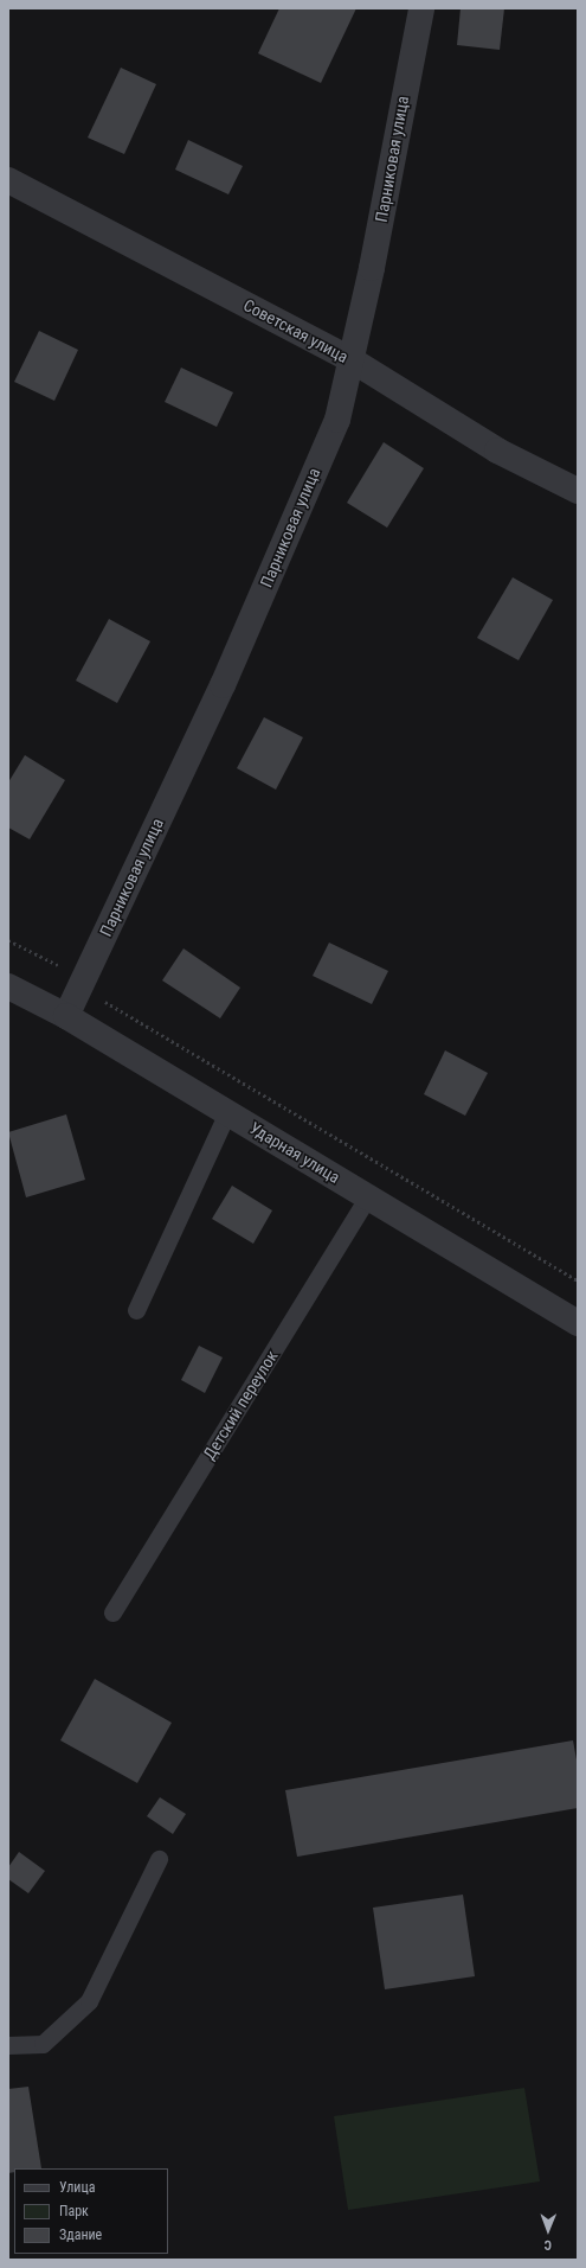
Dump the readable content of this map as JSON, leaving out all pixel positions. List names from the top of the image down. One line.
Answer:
{"streets":{"street":["Парниковая улица","Советская улица","Ударная улица"],"lane":["Детский переулок"]},"crossings":[["Парниковая улица","Советская улица"],["Парниковая улица","Ударная улица"],["Ударная улица","Детский переулок"]],"legend":["Улица","Парк","Здание"],"north":"bottom"}
